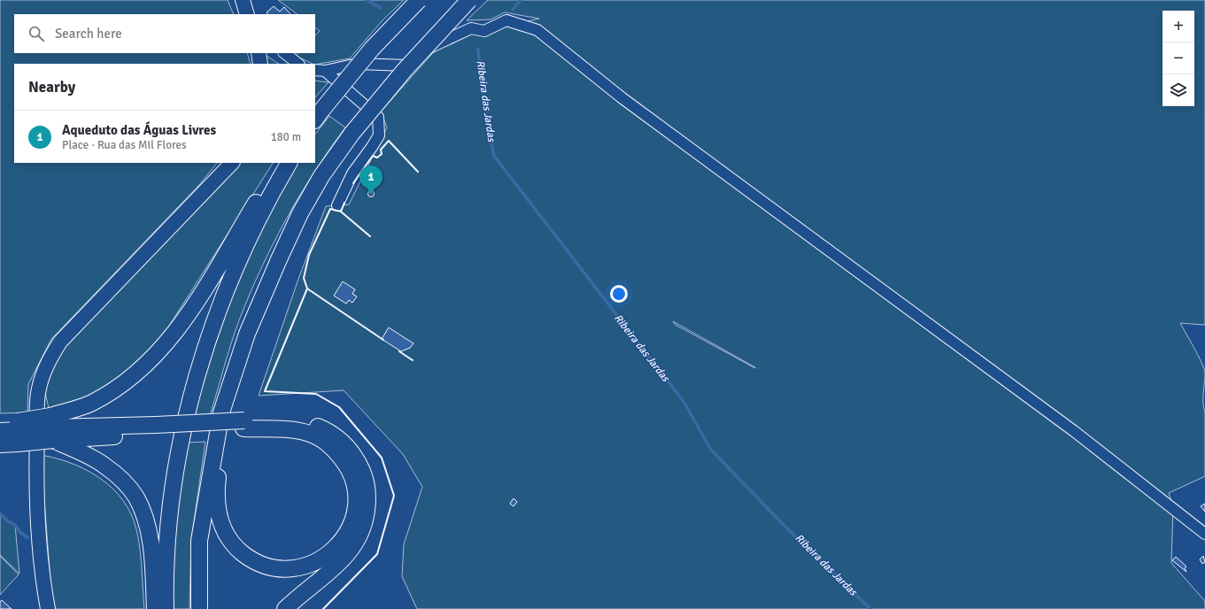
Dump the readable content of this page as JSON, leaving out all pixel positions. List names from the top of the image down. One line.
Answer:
{"water":["Ribeira das Jardas"],"page":{"map_buttons":["+","−"],"search":"Search here","heading":"Nearby","list":[{"mark":"1","name":"Aqueduto das Águas Livres","note":"Place · Rua das Mil Flores","value":"180 m"}],"pins":"1"}}
